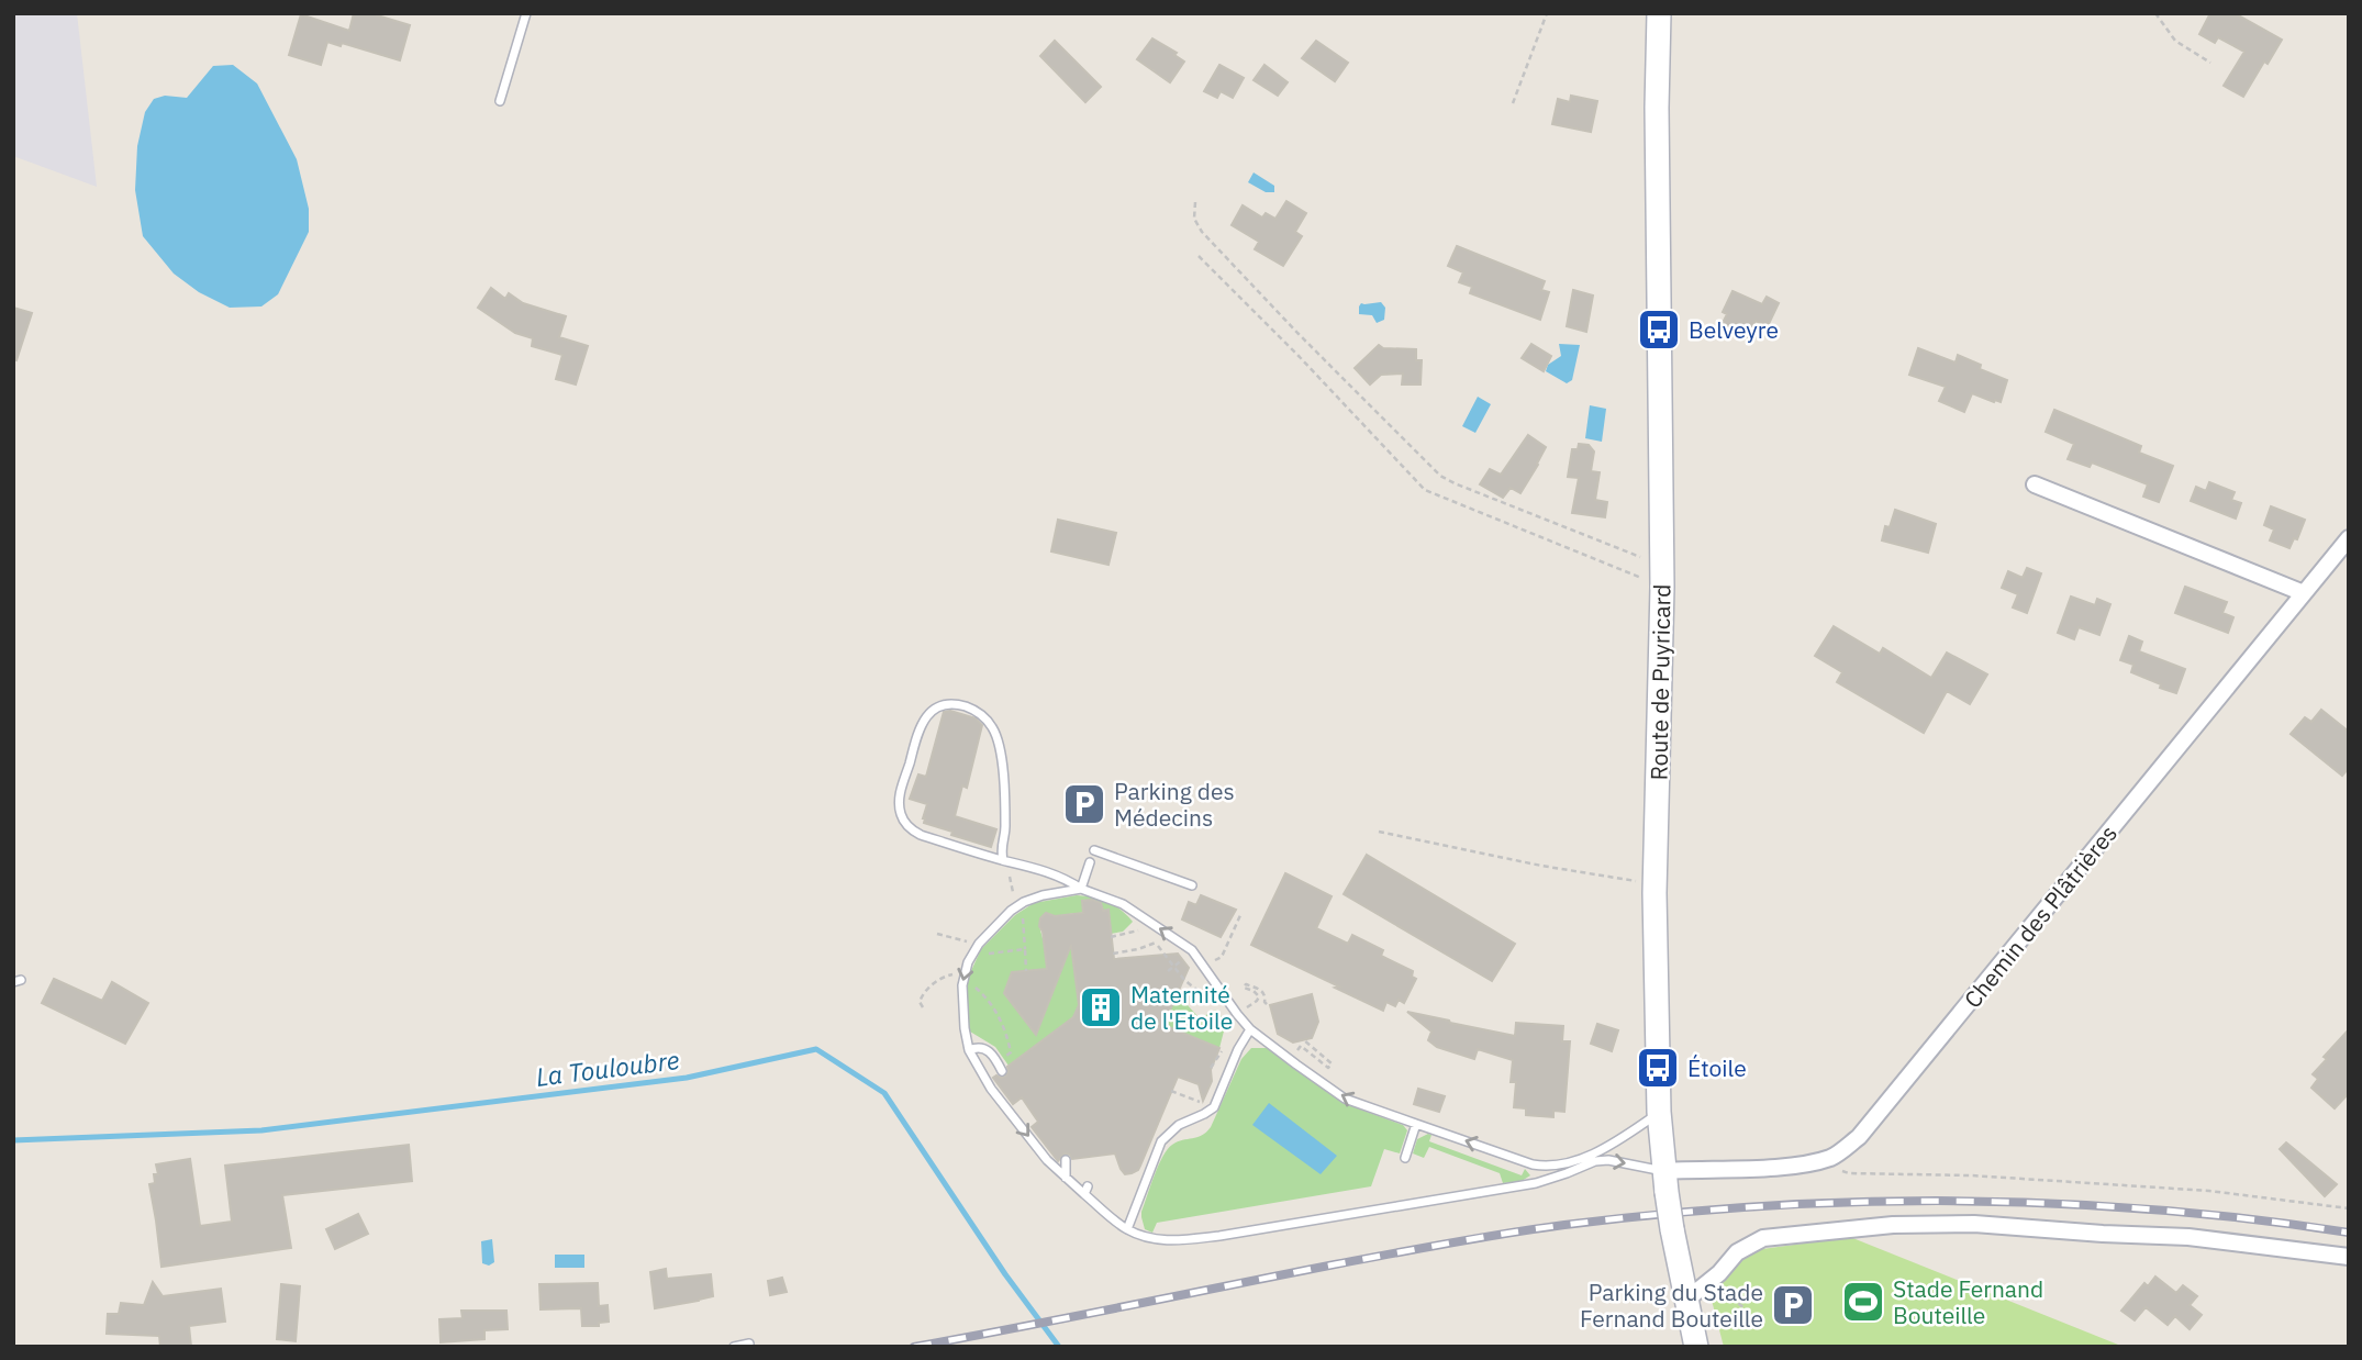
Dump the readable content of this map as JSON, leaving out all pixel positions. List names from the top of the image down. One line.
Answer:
{"streets":{"main road":["Route de Puyricard"],"street":["Chemin des Plâtrières"]},"crossings":[["Route de Puyricard","Chemin des Plâtrières"]],"water":["La Touloubre"],"places":{"bus stop":["Belveyre","Étoile"],"parking":["Parking des Médecins","Parking du Stade Fernand Bouteille"],"building":["Maternité de l'Etoile"],"sports":["Stade Fernand Bouteille"]}}
